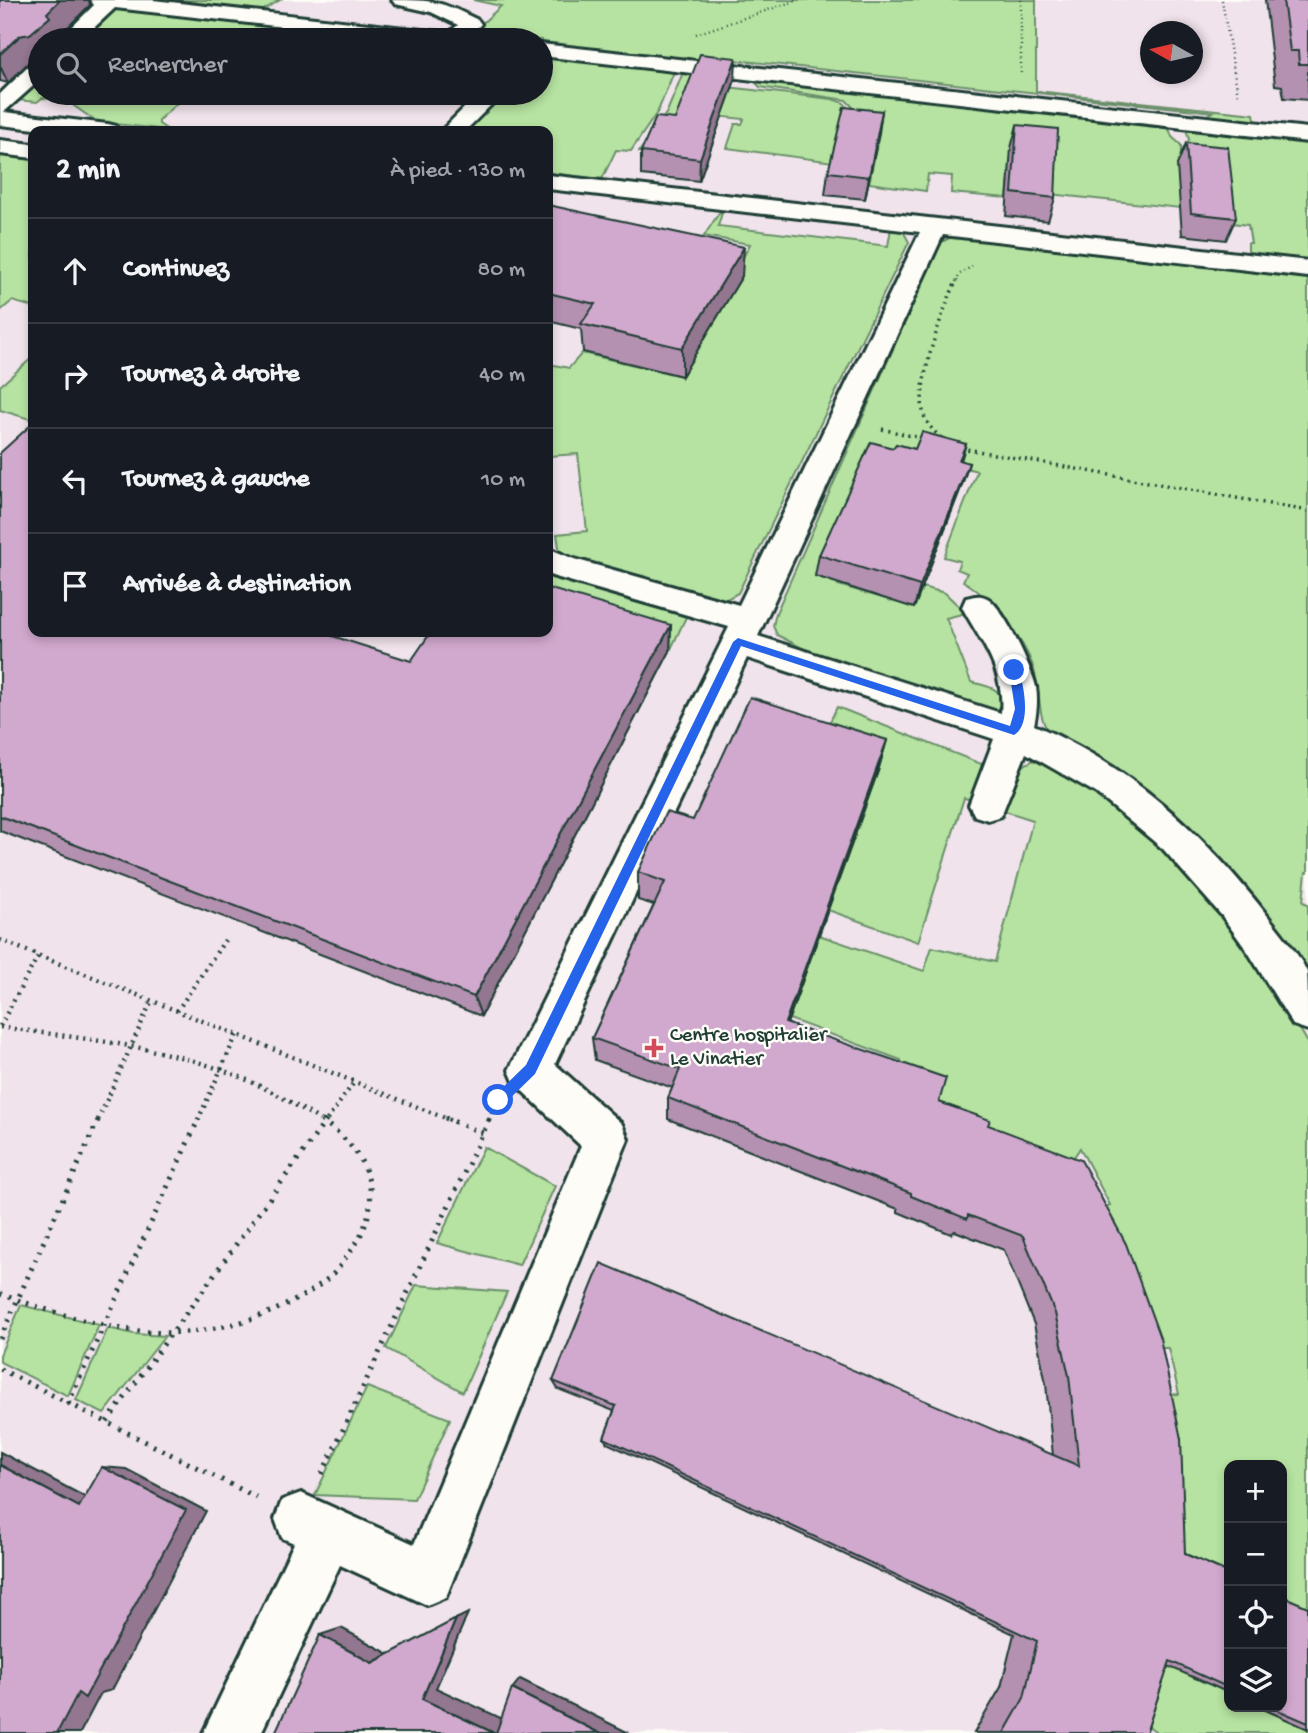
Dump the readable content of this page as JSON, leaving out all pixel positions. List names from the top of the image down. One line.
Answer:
{"places":{"health":["Centre hospitalier Le Vinatier"]},"north":"left","page":{"search":"Rechercher","heading":["2 min","À pied · 130 m"],"list":[["Continuez","80 m"],["Tournez à droite","40 m"],["Tournez à gauche","10 m"],"Arrivée à destination"],"map_buttons":["+","−"]}}
